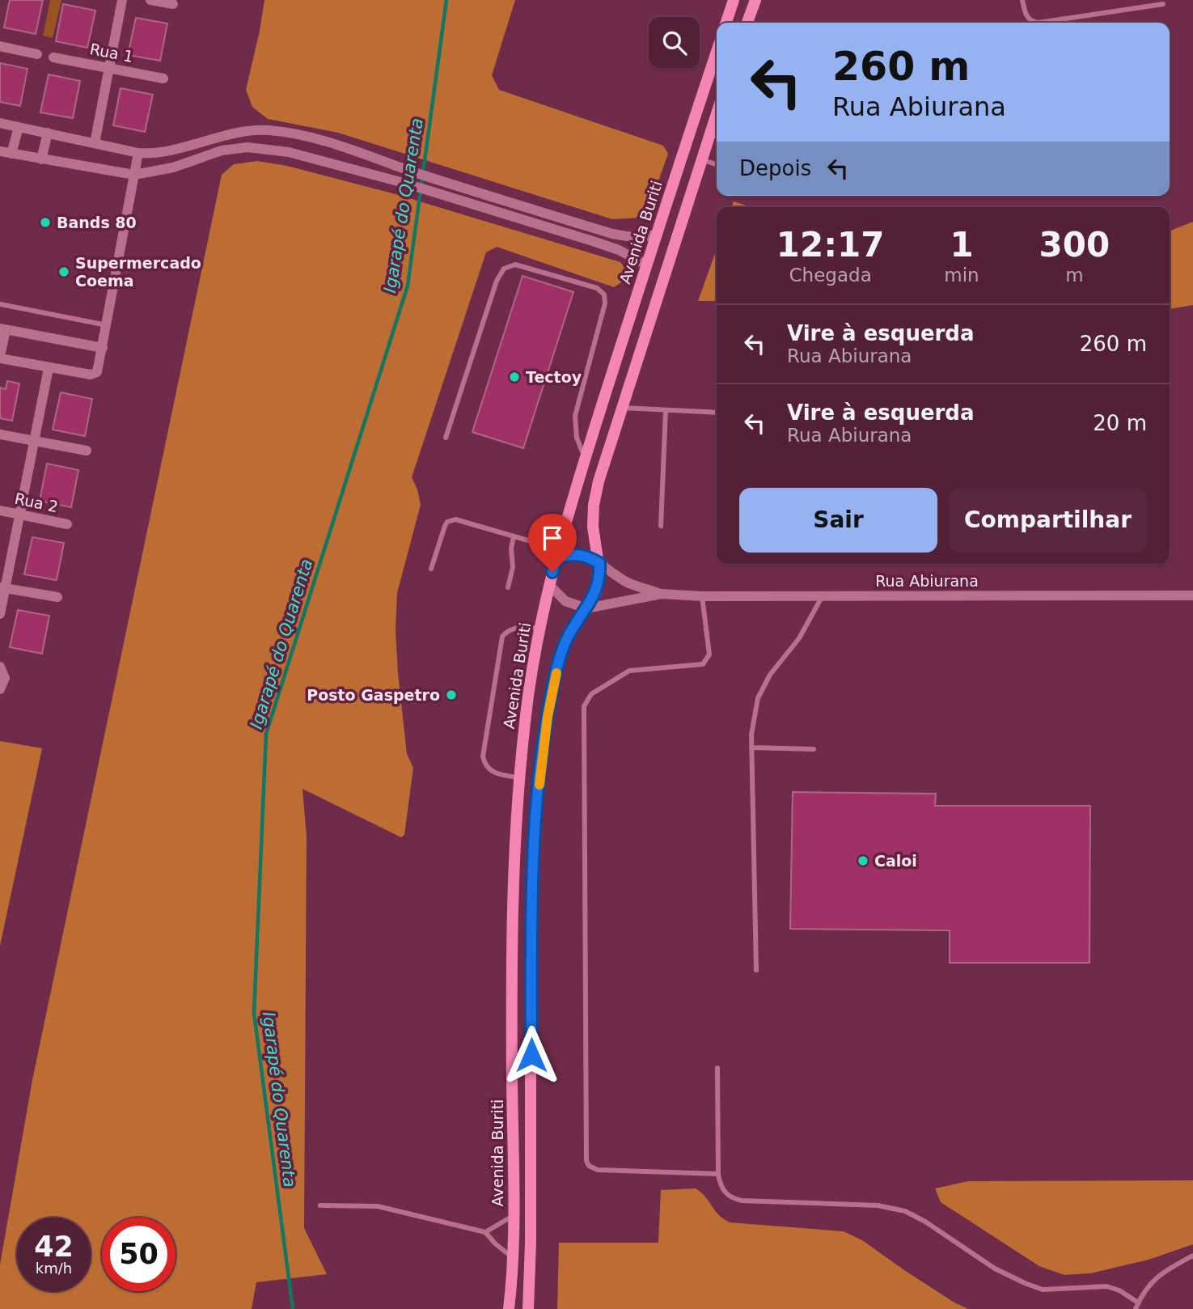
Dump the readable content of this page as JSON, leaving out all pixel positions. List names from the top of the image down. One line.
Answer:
{"streets":{"main road":["Avenida Buriti"],"street":["Rua 1","Rua 2","Rua Abiurana"]},"crossings":[["Avenida Buriti","Rua Abiurana"]],"water":["Igarapé do Quarenta"],"places":["Bands 80","Supermercado Coema","Tectoy","Posto Gaspetro","Caloi"],"page":{"turn":["260 m","Rua Abiurana"],"then":"Depois","eta":["12:17","Chegada","1","min","300","m"],"list":[{"name":"Vire à esquerda","note":"Rua Abiurana","value":"260 m"},{"name":"Vire à esquerda","note":"Rua Abiurana","value":"20 m"}],"buttons":["Sair","Compartilhar"],"speed":"42 km/h","limit":"50"}}
